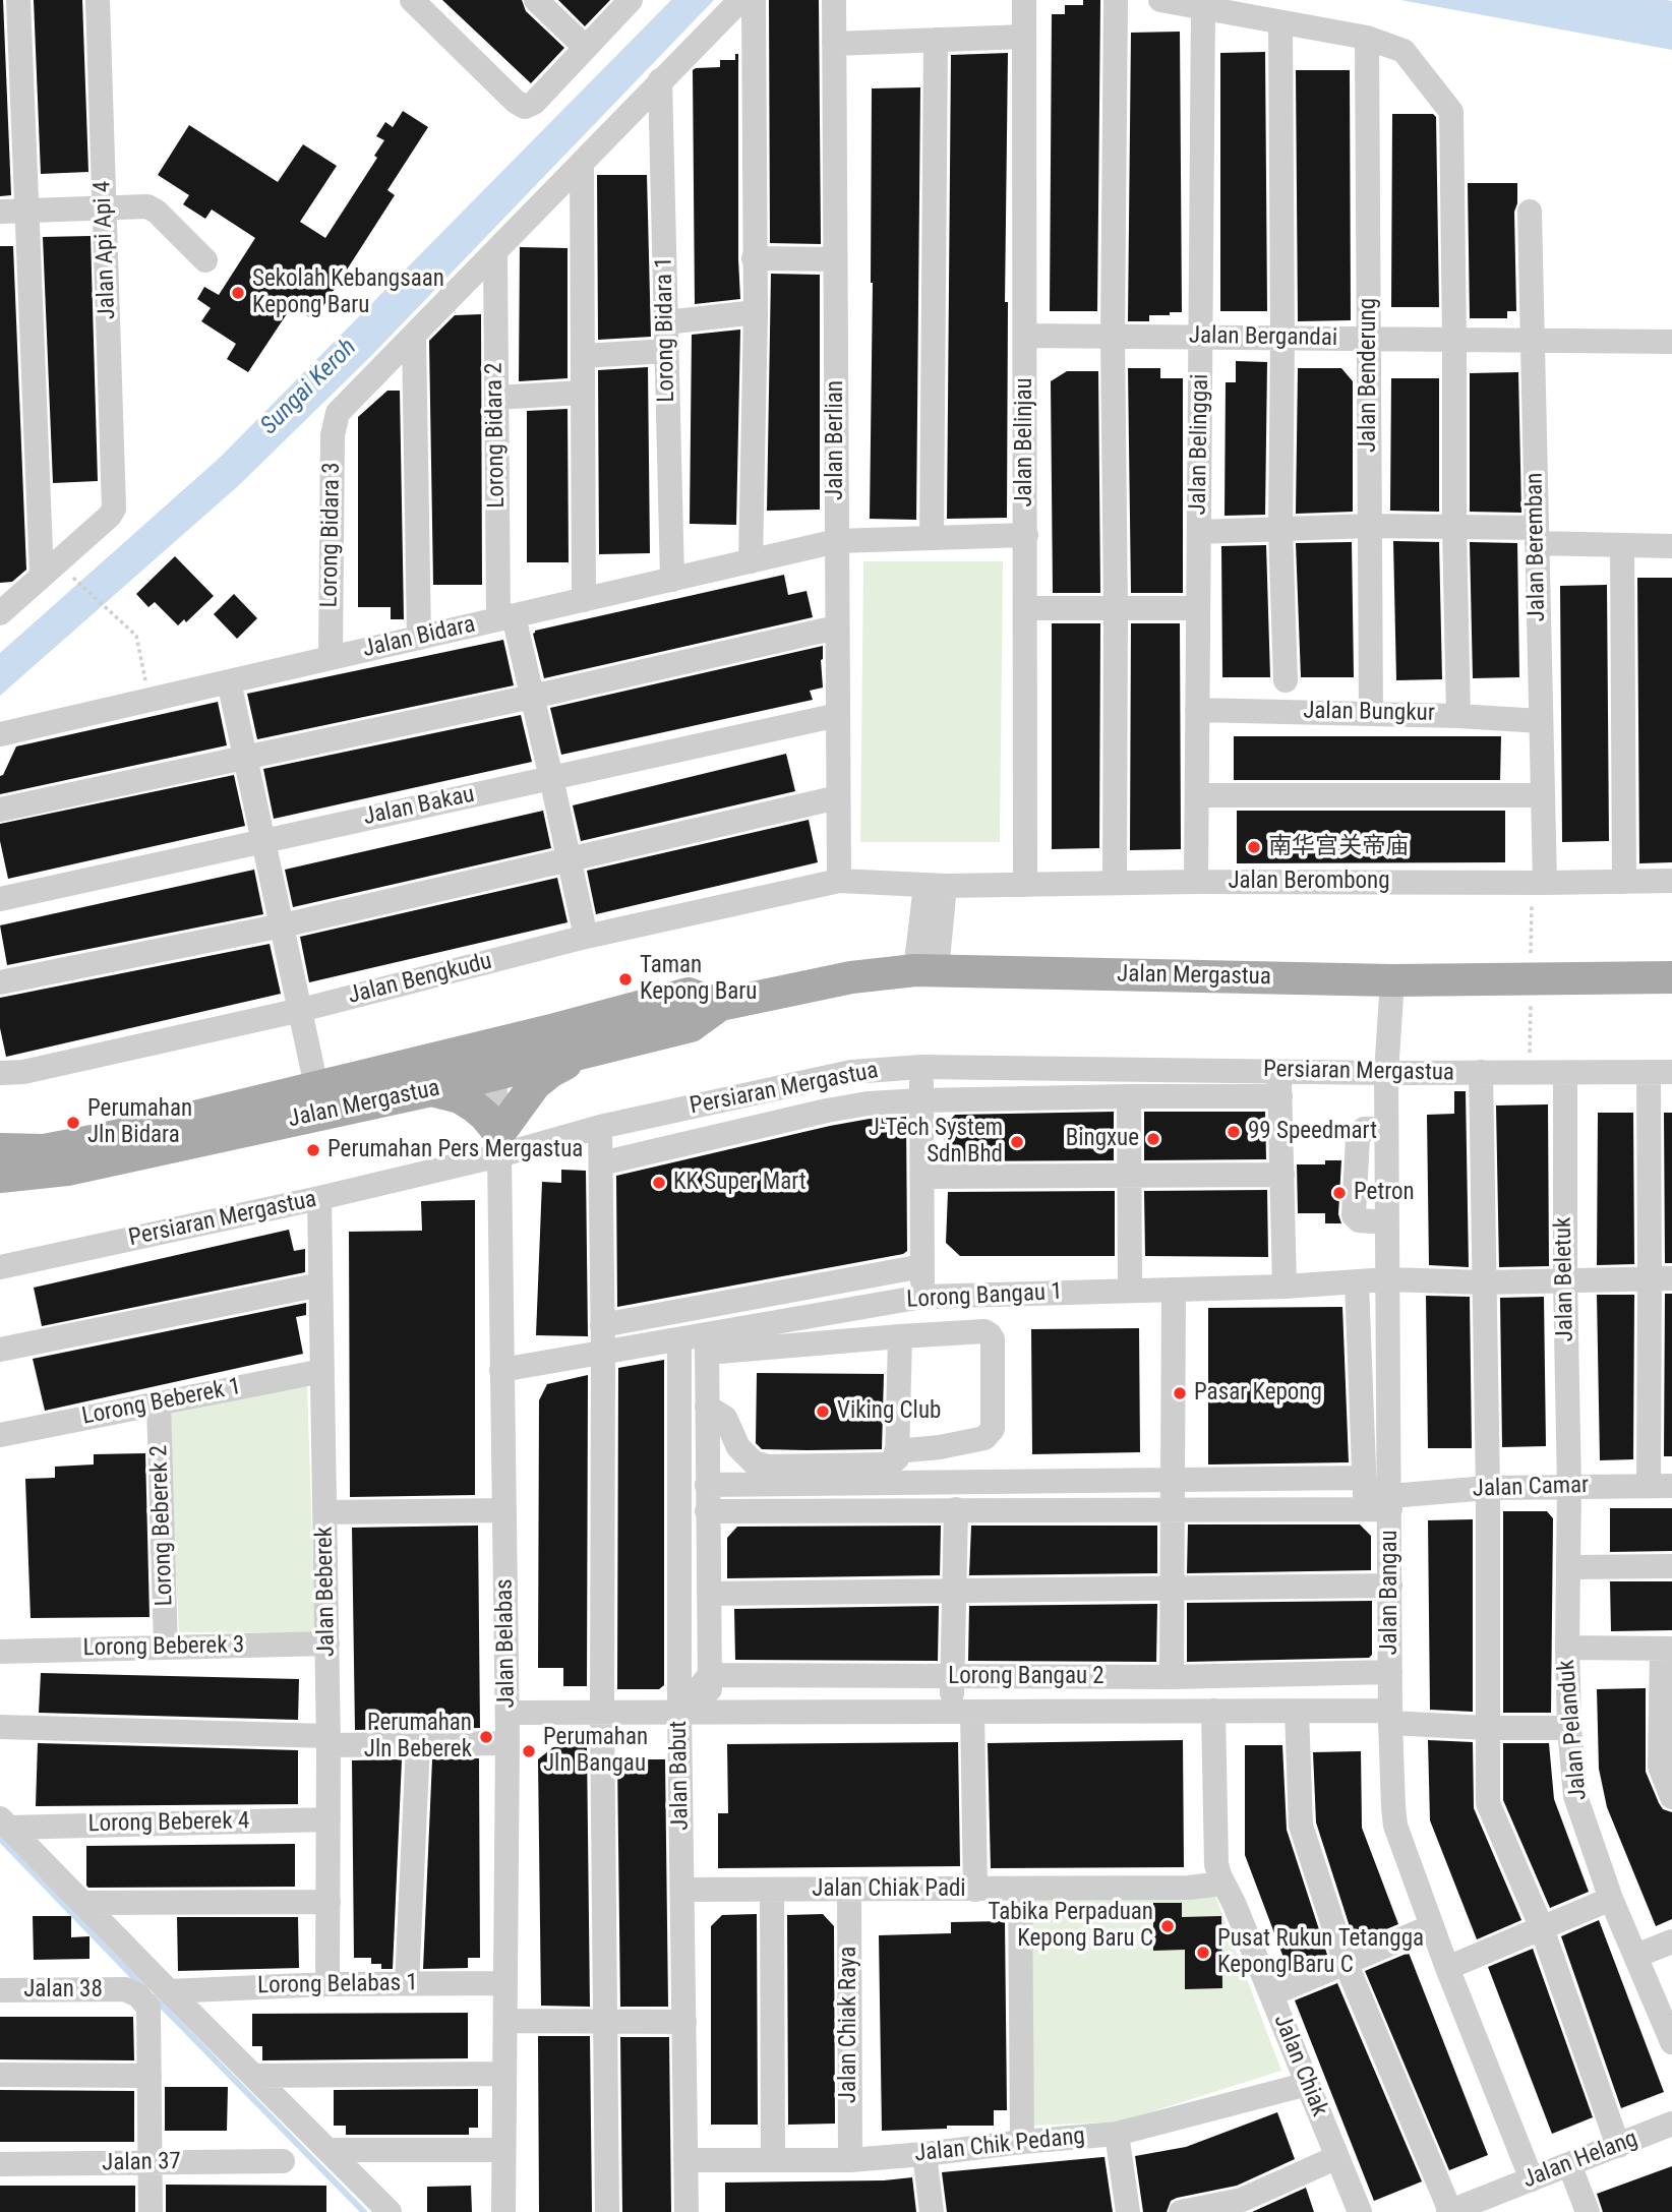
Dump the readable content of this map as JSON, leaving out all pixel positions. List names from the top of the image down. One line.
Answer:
{"streets":{"main road":["Jalan Mergastua"],"street":["Jalan Api Api 4","Lorong Bidara 1","Jalan Bergandai","Jalan Benderung","Lorong Bidara 2","Jalan Berlian","Jalan Belinjau","Jalan Belinggai","Lorong Bidara 3","Jalan Beremban","Jalan Bidara","Jalan Bungkur","Jalan Bakau","Jalan Berombong","Jalan Bengkudu","Persiaran Mergastua","Jalan Beletuk","Lorong Bangau 1","Lorong Beberek 1","Jalan Camar","Lorong Beberek 2","Jalan Beberek","Jalan Bangau","Jalan Belabas","Lorong Beberek 3","Lorong Bangau 2","Jalan Pelanduk","Jalan Babut","Lorong Beberek 4","Jalan Chiak Padi","Lorong Belabas 1","Jalan 38","Jalan Chiak Raya","Jalan Chiak","Jalan Chik Pedang","Jalan Helang","Jalan 37"]},"crossings":[["Lorong Bidara 1","Jalan Bidara"],["Jalan Bergandai","Jalan Benderung"],["Jalan Bergandai","Jalan Belinjau"],["Jalan Bergandai","Jalan Belinggai"],["Jalan Bergandai","Jalan Beremban"],["Jalan Benderung","Jalan Bungkur"],["Lorong Bidara 2","Jalan Bidara"],["Lorong Bidara 2","Jalan Bakau"],["Lorong Bidara 2","Jalan Bengkudu"],["Jalan Berlian","Jalan Bidara"],["Jalan Berlian","Jalan Bakau"],["Jalan Berlian","Jalan Berombong"],["Jalan Berlian","Jalan Bengkudu"],["Jalan Belinjau","Jalan Bidara"],["Jalan Belinjau","Jalan Berombong"],["Jalan Belinggai","Jalan Bungkur"],["Jalan Belinggai","Jalan Berombong"],["Lorong Bidara 3","Jalan Bidara"],["Jalan Beremban","Jalan Bungkur"],["Jalan Beremban","Jalan Berombong"],["Jalan Berombong","Jalan Bengkudu"],["Jalan Mergastua","Jalan Bangau"],["Jalan Mergastua","Jalan Belabas"],["Persiaran Mergastua","Jalan Beletuk"],["Persiaran Mergastua","Jalan Beberek"],["Persiaran Mergastua","Jalan Bangau"],["Persiaran Mergastua","Jalan Belabas"],["Jalan Beletuk","Lorong Bangau 1"],["Jalan Beletuk","Jalan Camar"],["Jalan Beletuk","Jalan Pelanduk"],["Lorong Bangau 1","Jalan Bangau"],["Lorong Bangau 1","Jalan Belabas"],["Lorong Bangau 1","Jalan Babut"],["Lorong Beberek 1","Lorong Beberek 2"],["Lorong Beberek 1","Jalan Beberek"],["Jalan Camar","Jalan Bangau"],["Jalan Camar","Jalan Pelanduk"],["Jalan Camar","Jalan Babut"],["Lorong Beberek 2","Lorong Beberek 3"],["Jalan Beberek","Lorong Beberek 3"],["Jalan Beberek","Lorong Beberek 4"],["Jalan Beberek","Lorong Belabas 1"],["Jalan Bangau","Lorong Bangau 2"],["Jalan Bangau","Jalan Helang"],["Jalan Belabas","Lorong Bangau 2"],["Jalan Belabas","Lorong Belabas 1"],["Lorong Bangau 2","Jalan Pelanduk"],["Lorong Bangau 2","Jalan Babut"],["Lorong Bangau 2","Jalan Chiak"],["Jalan Babut","Jalan Chiak Padi"],["Jalan Babut","Jalan Chik Pedang"],["Jalan Chiak Padi","Jalan Chiak Raya"],["Jalan Chiak Padi","Jalan Chiak"],["Jalan Chiak Raya","Jalan Chik Pedang"],["Jalan Chiak","Jalan Chik Pedang"]],"water":["Sungai Keroh"],"places":["Sekolah Kebangsaan Kepong Baru","南华宫关帝庙","Taman Kepong Baru","Perumahan Jln Bidara","99 Speedmart","Bingxue","J-Tech System Sdn Bhd","Perumahan Pers Mergastua","KK Super Mart","Petron","Pasar Kepong","Viking Club","Perumahan Jln Beberek","Perumahan Jln Bangau","Tabika Perpaduan Kepong Baru C","Pusat Rukun Tetangga Kepong Baru C"]}
